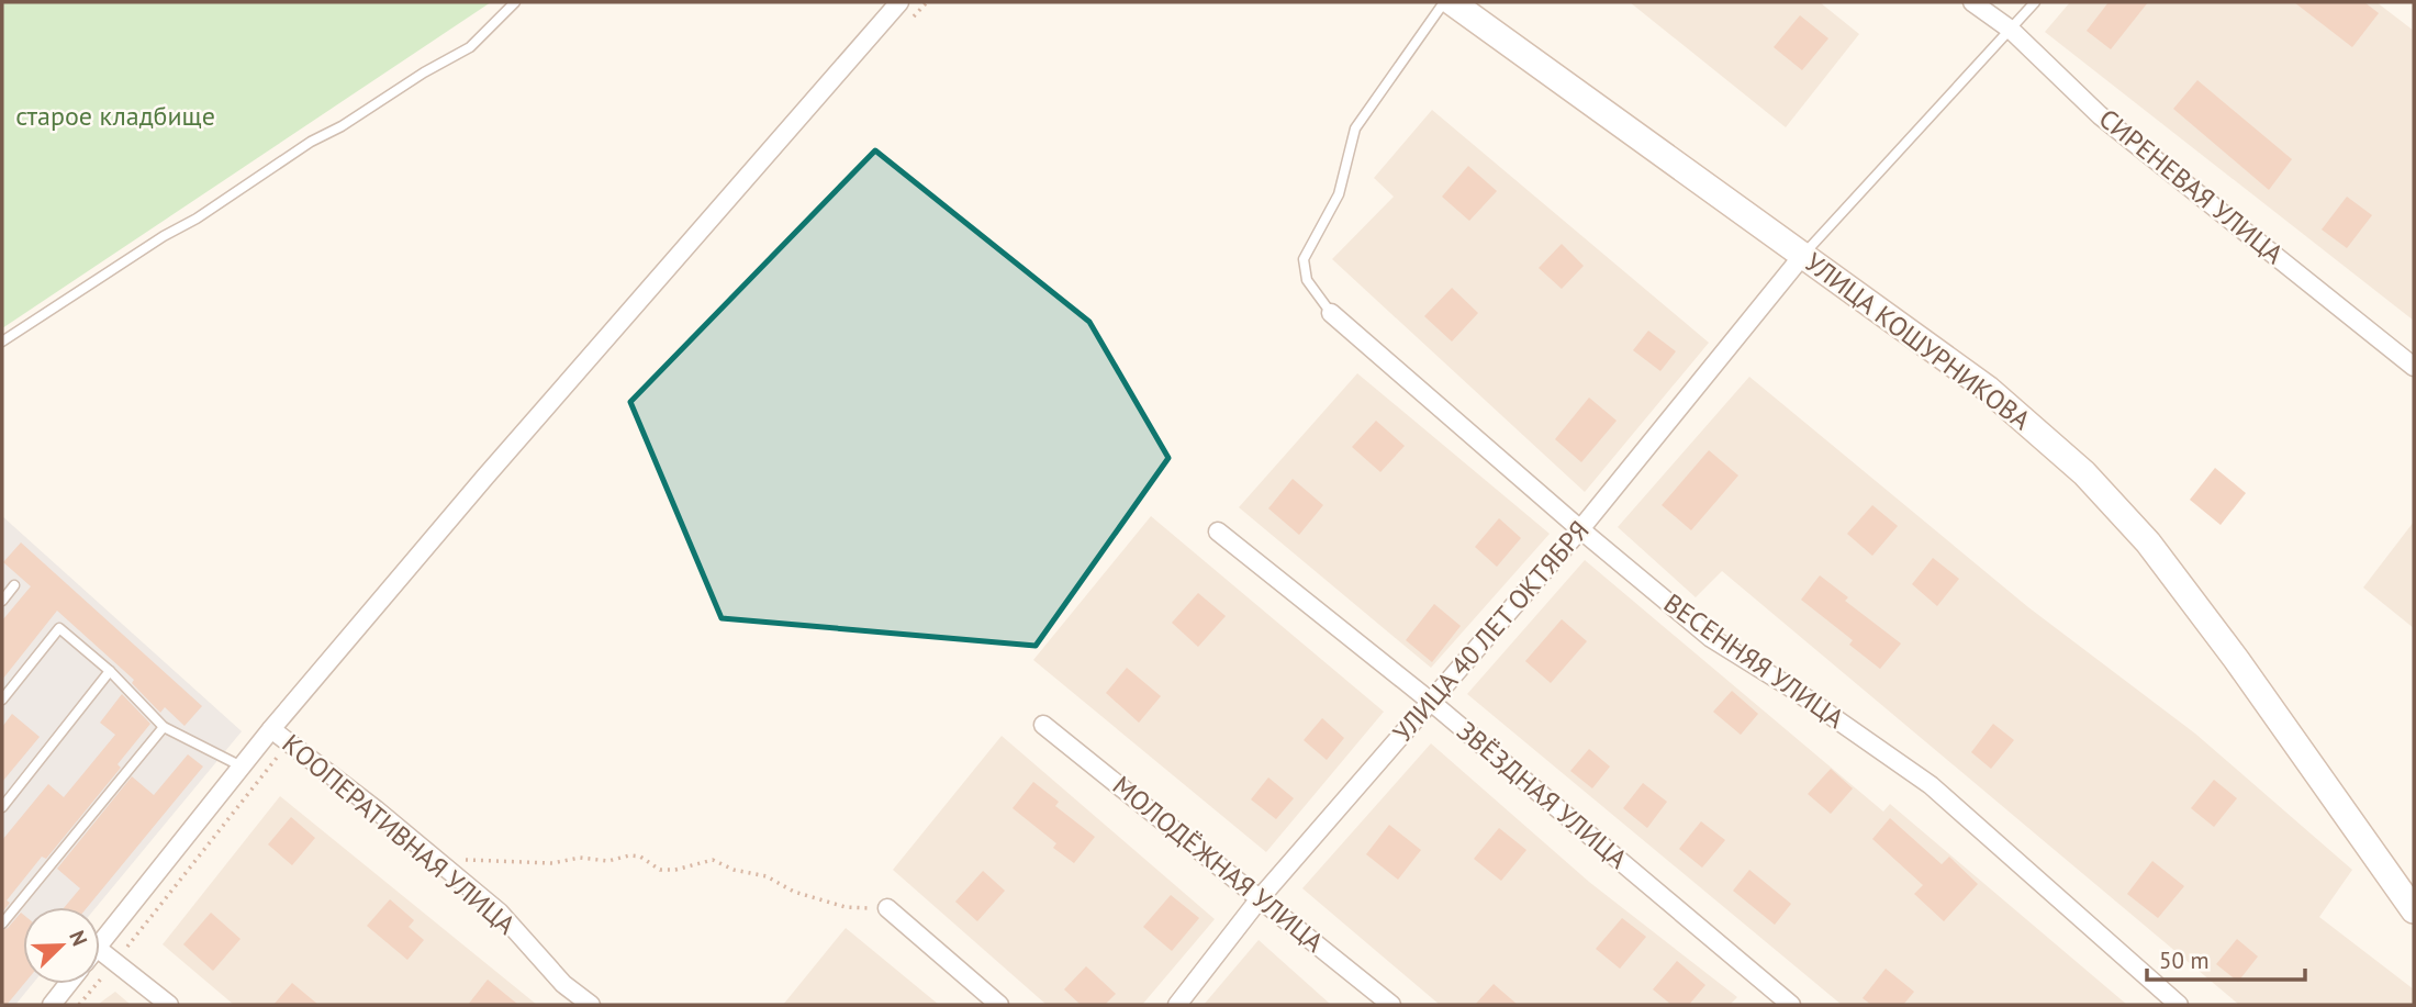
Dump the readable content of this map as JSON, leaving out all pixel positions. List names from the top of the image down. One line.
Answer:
{"streets":{"main road":["УЛИЦА КОШУРНИКОВА"],"street":["СИРЕНЕВАЯ УЛИЦА","УЛИЦА 40 ЛЕТ ОКТЯБРЯ","ВЕСЕННЯЯ УЛИЦА","ЗВЁЗДНАЯ УЛИЦА","КООПЕРАТИВНАЯ УЛИЦА","МОЛОДЁЖНАЯ УЛИЦА"]},"crossings":[["УЛИЦА КОШУРНИКОВА","УЛИЦА 40 ЛЕТ ОКТЯБРЯ"],["УЛИЦА 40 ЛЕТ ОКТЯБРЯ","ВЕСЕННЯЯ УЛИЦА"],["УЛИЦА 40 ЛЕТ ОКТЯБРЯ","ЗВЁЗДНАЯ УЛИЦА"],["УЛИЦА 40 ЛЕТ ОКТЯБРЯ","МОЛОДЁЖНАЯ УЛИЦА"]],"parks":["старое кладбище"],"scale_bar":"50 m","north":"top right"}
